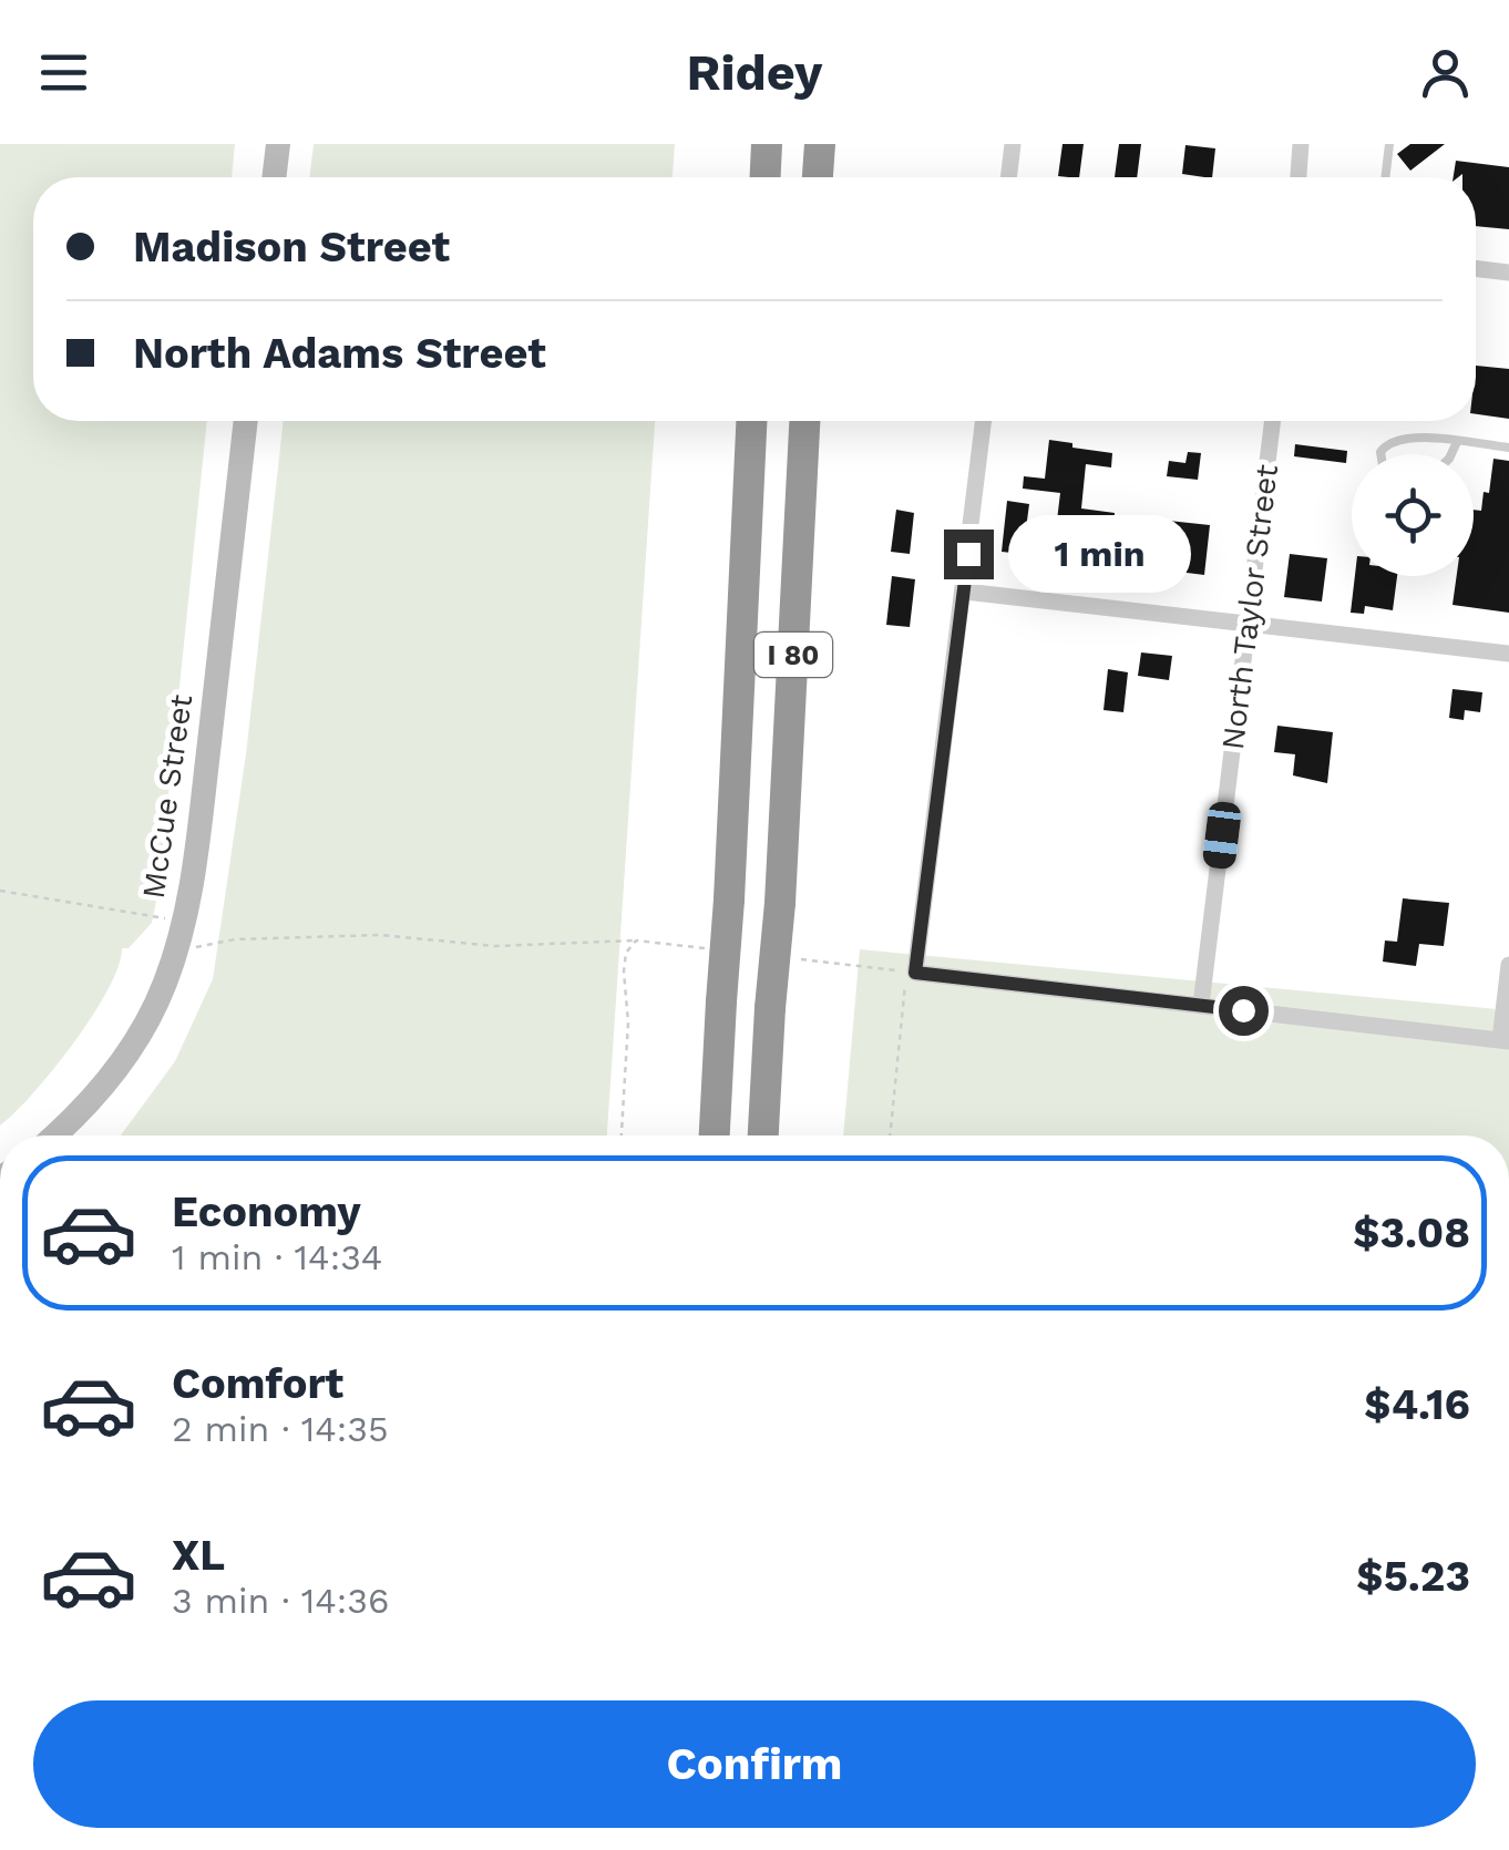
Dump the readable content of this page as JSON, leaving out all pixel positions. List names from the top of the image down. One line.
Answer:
{"streets":{"highway":["I 80"],"main road":["McCue Street"],"street":["North Taylor Street"]},"page":{"header":"Ridey","banner":["Madison Street","North Adams Street"],"bubble":"1 min","list":[{"name":"Economy","note":"1 min · 14:34","value":"$3.08"},{"name":"Comfort","note":"2 min · 14:35","value":"$4.16"},{"name":"XL","note":"3 min · 14:36","value":"$5.23"}],"buttons":"Confirm"}}
